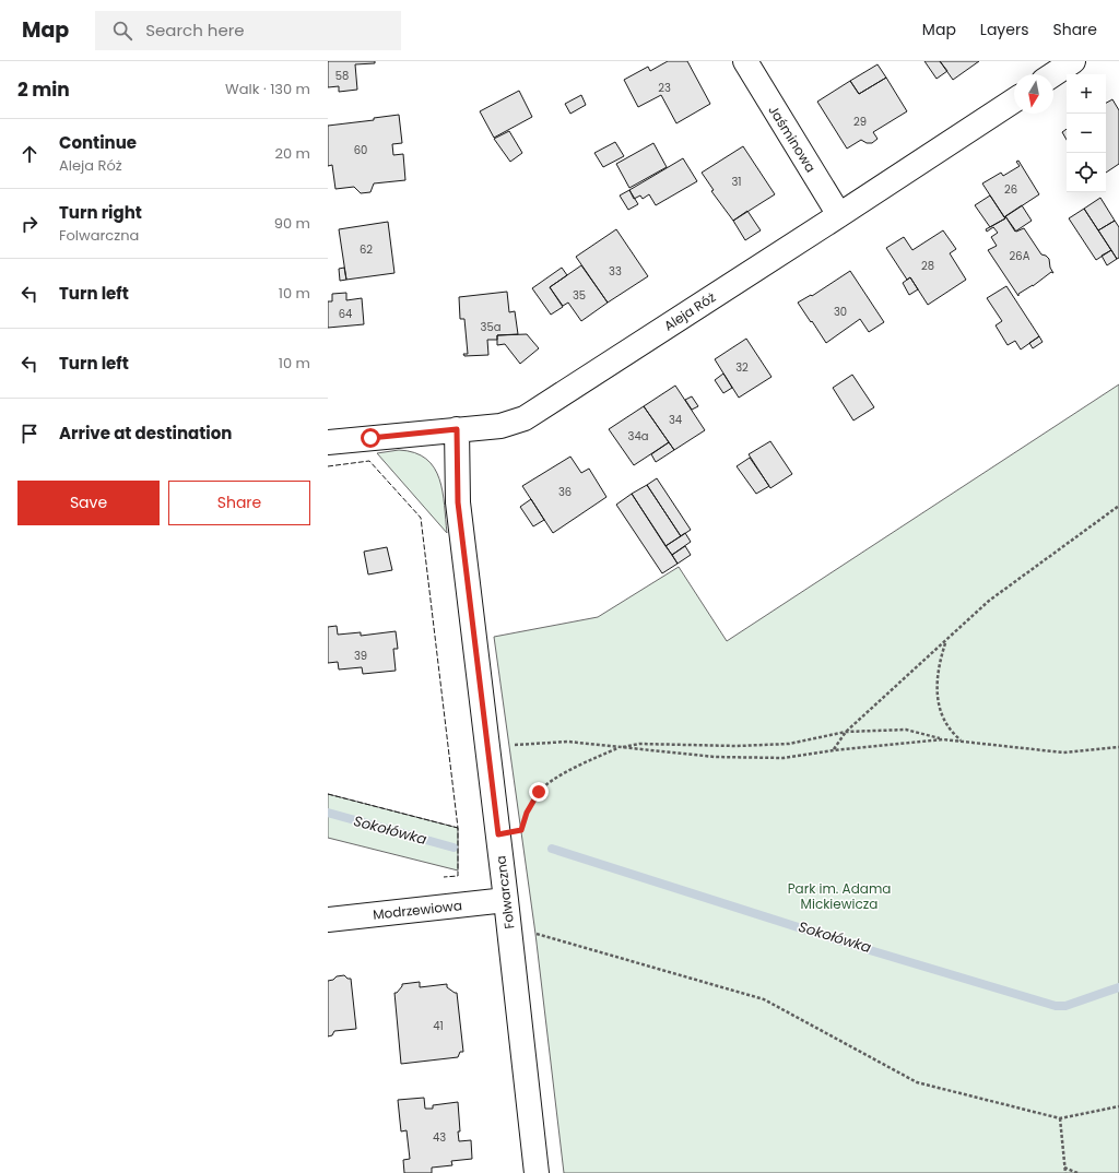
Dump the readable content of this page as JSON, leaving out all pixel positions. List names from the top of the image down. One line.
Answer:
{"streets":{"street":["Jaśminowa","Aleja Róż","Folwarczna","Modrzewiowa"]},"crossings":[["Jaśminowa","Aleja Róż"],["Aleja Róż","Folwarczna"],["Folwarczna","Modrzewiowa"]],"water":["Sokołówka"],"parks":["Park im. Adama Mickiewicza"],"house_numbers":["58","23","29","60","31","26","62","26A","28","33","35","30","64","35a","32","34","34a","36","39","41","43"],"north":"bottom","page":{"header":"Map","search":"Search here","nav":["Map","Layers","Share"],"heading":["2 min","Walk · 130 m"],"map_buttons":["+","−"],"list":[["Continue","Aleja Róż","20 m"],["Turn right","Folwarczna","90 m"],["Turn left","10 m"],["Turn left","10 m"],"Arrive at destination"],"buttons":["Save","Share"]}}
